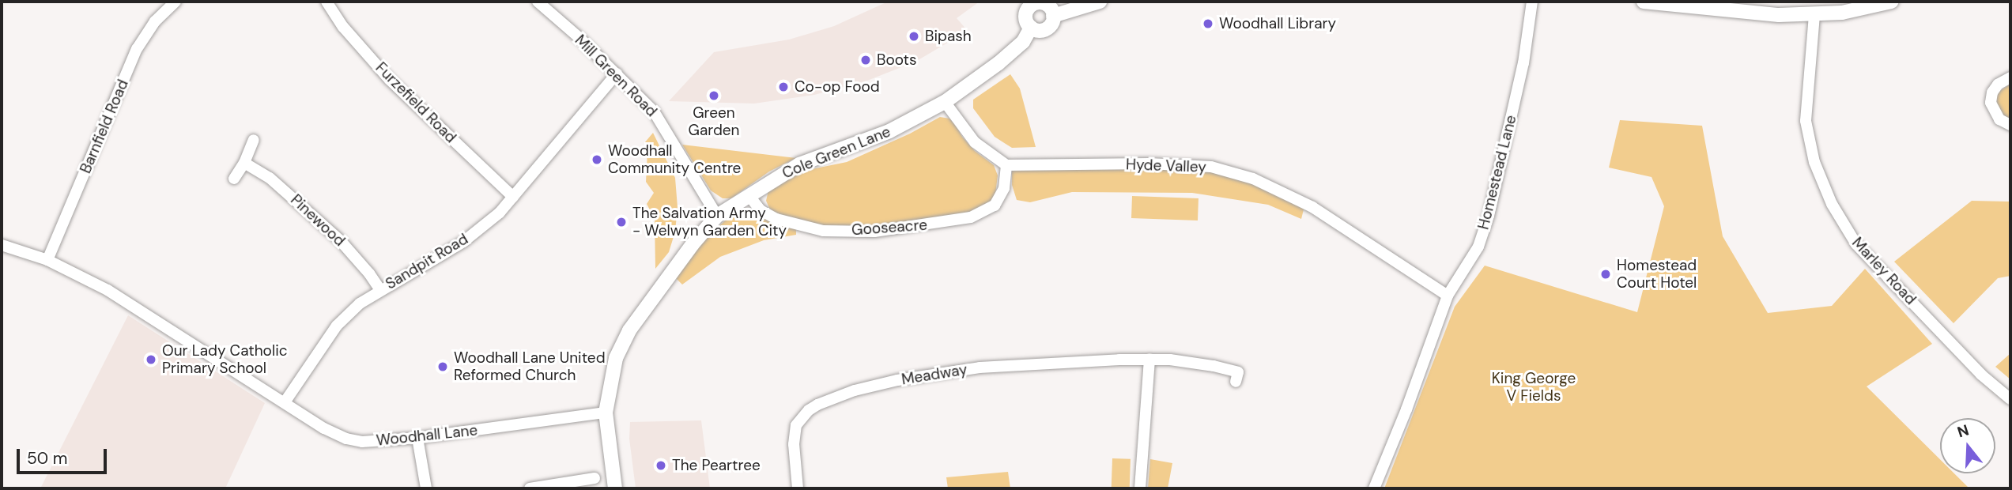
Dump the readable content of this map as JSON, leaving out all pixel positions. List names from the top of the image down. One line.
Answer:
{"streets":{"street":["Mill Green Road","Furzefield Road","Barnfield Road","Cole Green Lane","Hyde Valley","Homestead Lane","Pinewood","Gooseacre","Sandpit Road","Marley Road","Meadway","Woodhall Lane"]},"crossings":[["Mill Green Road","Cole Green Lane"],["Mill Green Road","Sandpit Road"],["Furzefield Road","Sandpit Road"],["Barnfield Road","Woodhall Lane"],["Cole Green Lane","Gooseacre"],["Cole Green Lane","Woodhall Lane"],["Hyde Valley","Homestead Lane"],["Hyde Valley","Gooseacre"],["Pinewood","Sandpit Road"],["Sandpit Road","Woodhall Lane"]],"parks":["King George V Fields"],"places":["Woodhall Library","Bipash","Boots","Co-op Food","Green Garden","Woodhall Community Centre","The Salvation Army - Welwyn Garden City","Homestead Court Hotel","Our Lady Catholic Primary School","Woodhall Lane United Reformed Church","The Peartree"],"scale_bar":"50 m","north":"top"}
